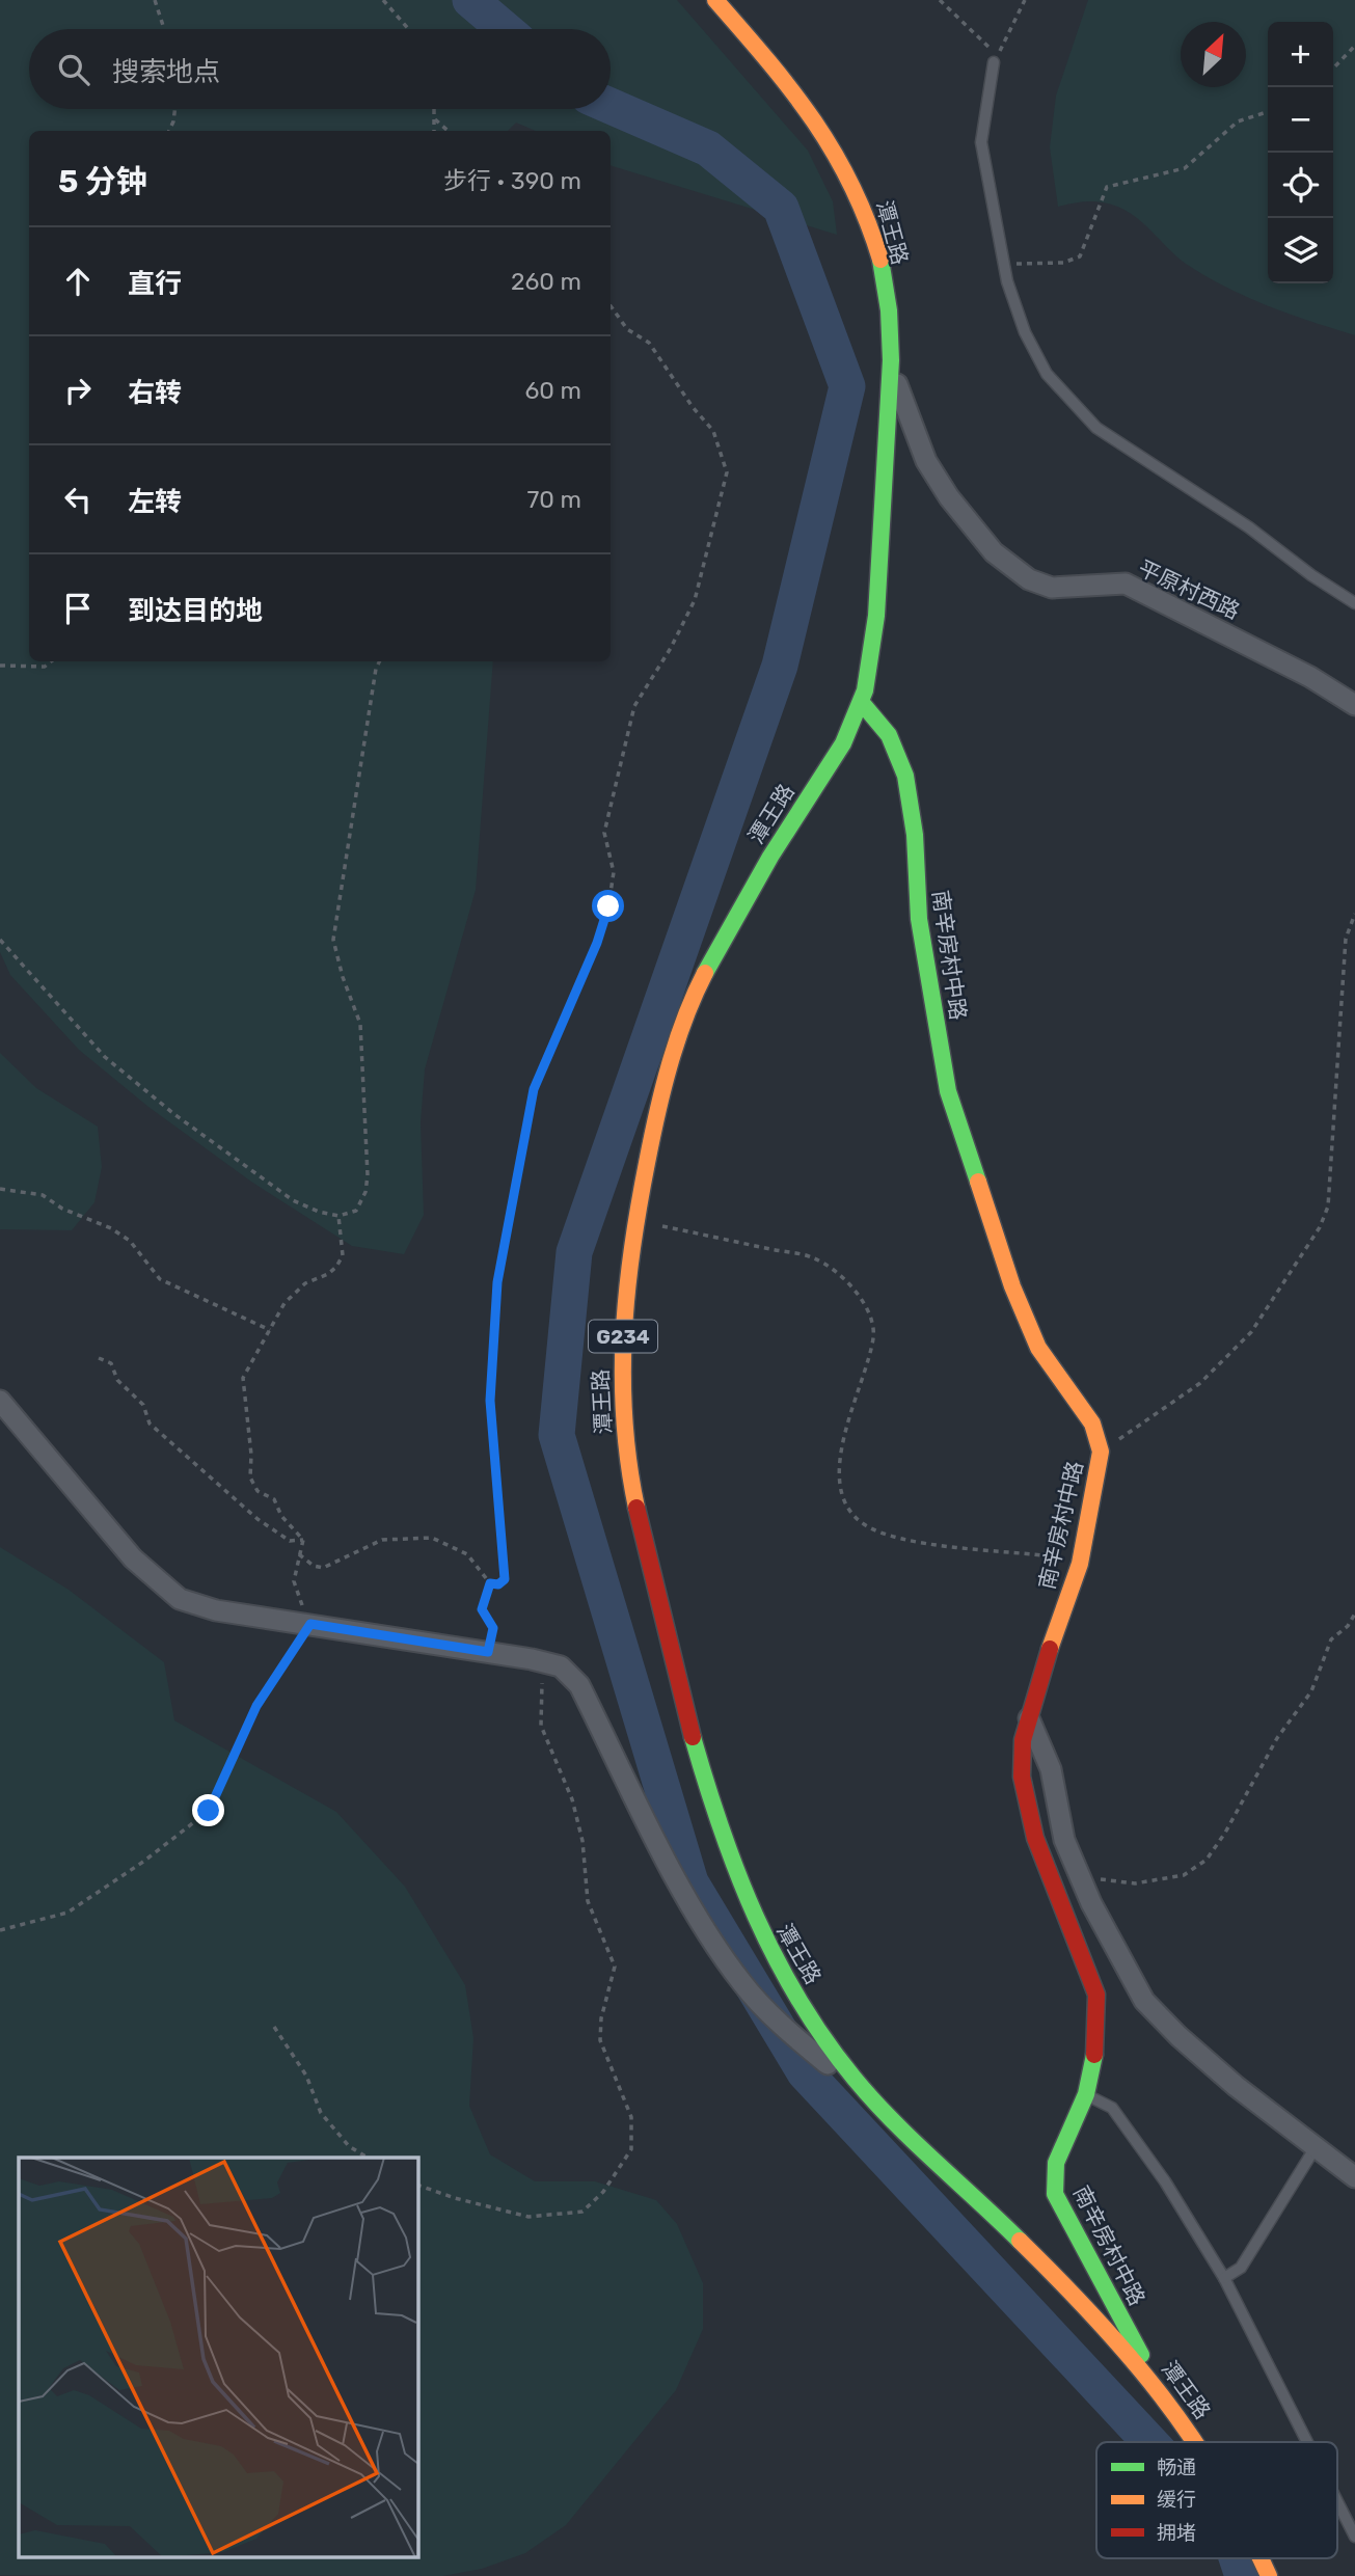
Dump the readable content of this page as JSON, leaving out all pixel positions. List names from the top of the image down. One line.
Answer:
{"streets":{"main road":["潭王路","南辛房村中路","G234"],"street":["平原村西路"]},"crossings":[["潭王路","平原村西路"],["潭王路","南辛房村中路"]],"legend":["畅通","缓行","拥堵"],"north":"top right","page":{"map_buttons":["+","−"],"search":"搜索地点","heading":["5 分钟","步行 · 390 m"],"list":[["直行","260 m"],["右转","60 m"],["左转","70 m"],"到达目的地"]}}
